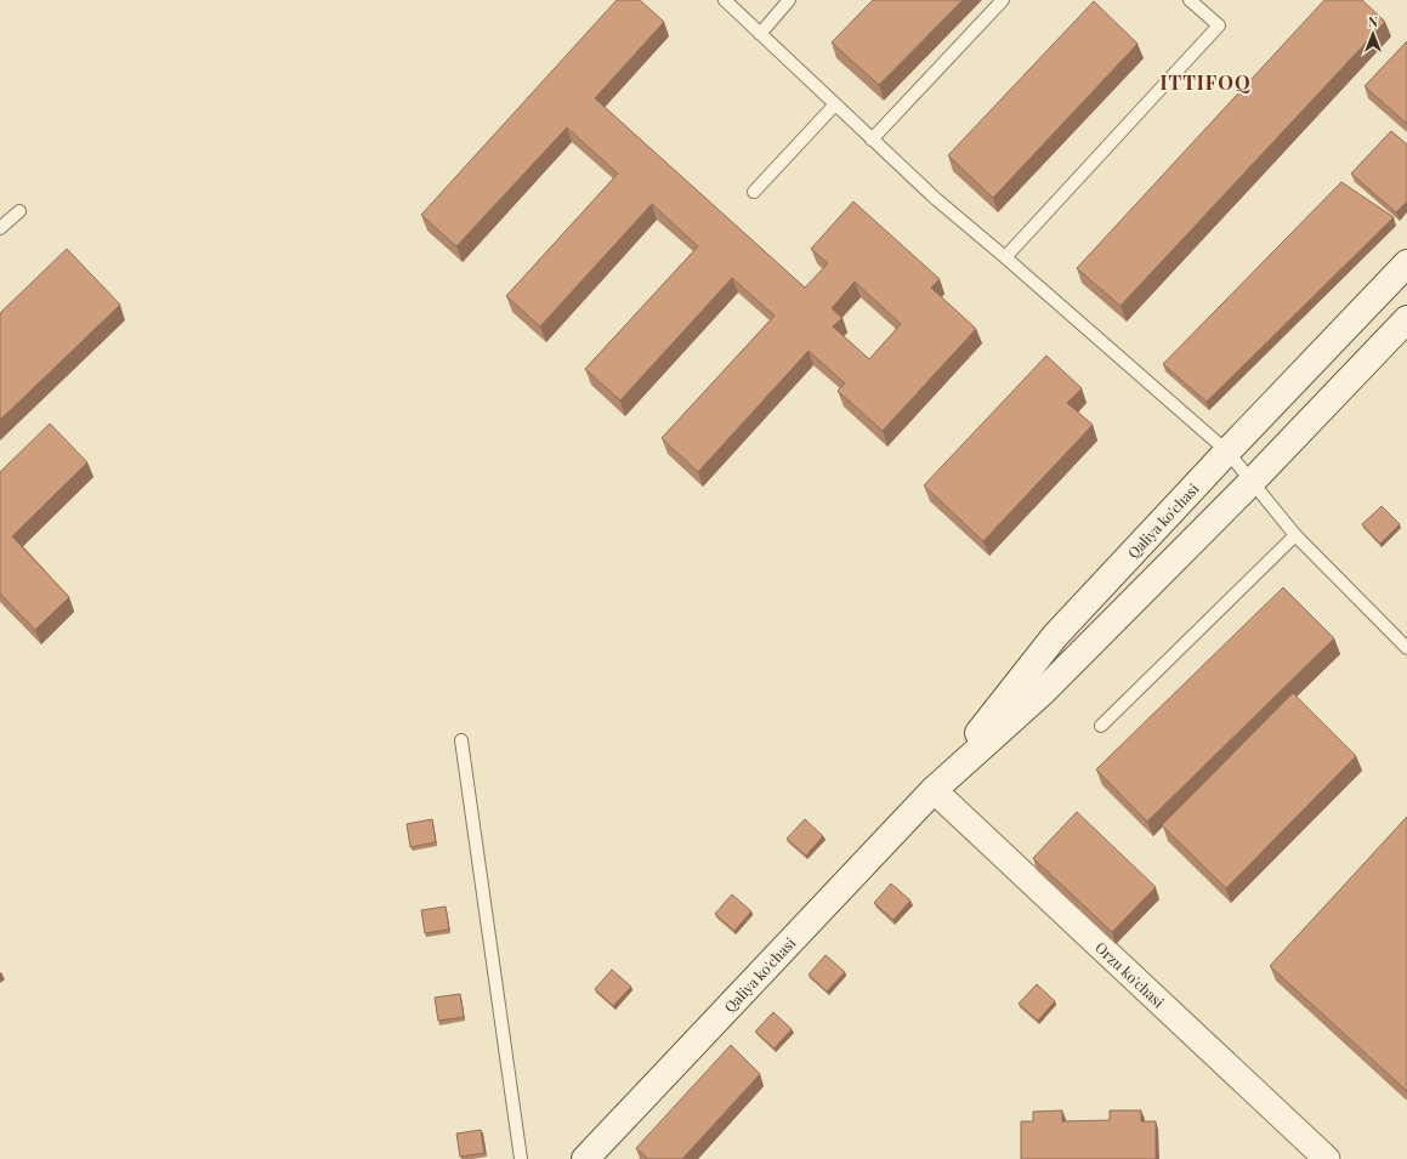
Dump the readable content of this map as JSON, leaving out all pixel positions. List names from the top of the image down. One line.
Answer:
{"streets":{"main road":["Qaliya ko'chasi"],"street":["Orzu ko'chasi"]},"crossings":[["Qaliya ko'chasi","Orzu ko'chasi"]],"districts":["ITTIFOQ"],"north":"top"}
